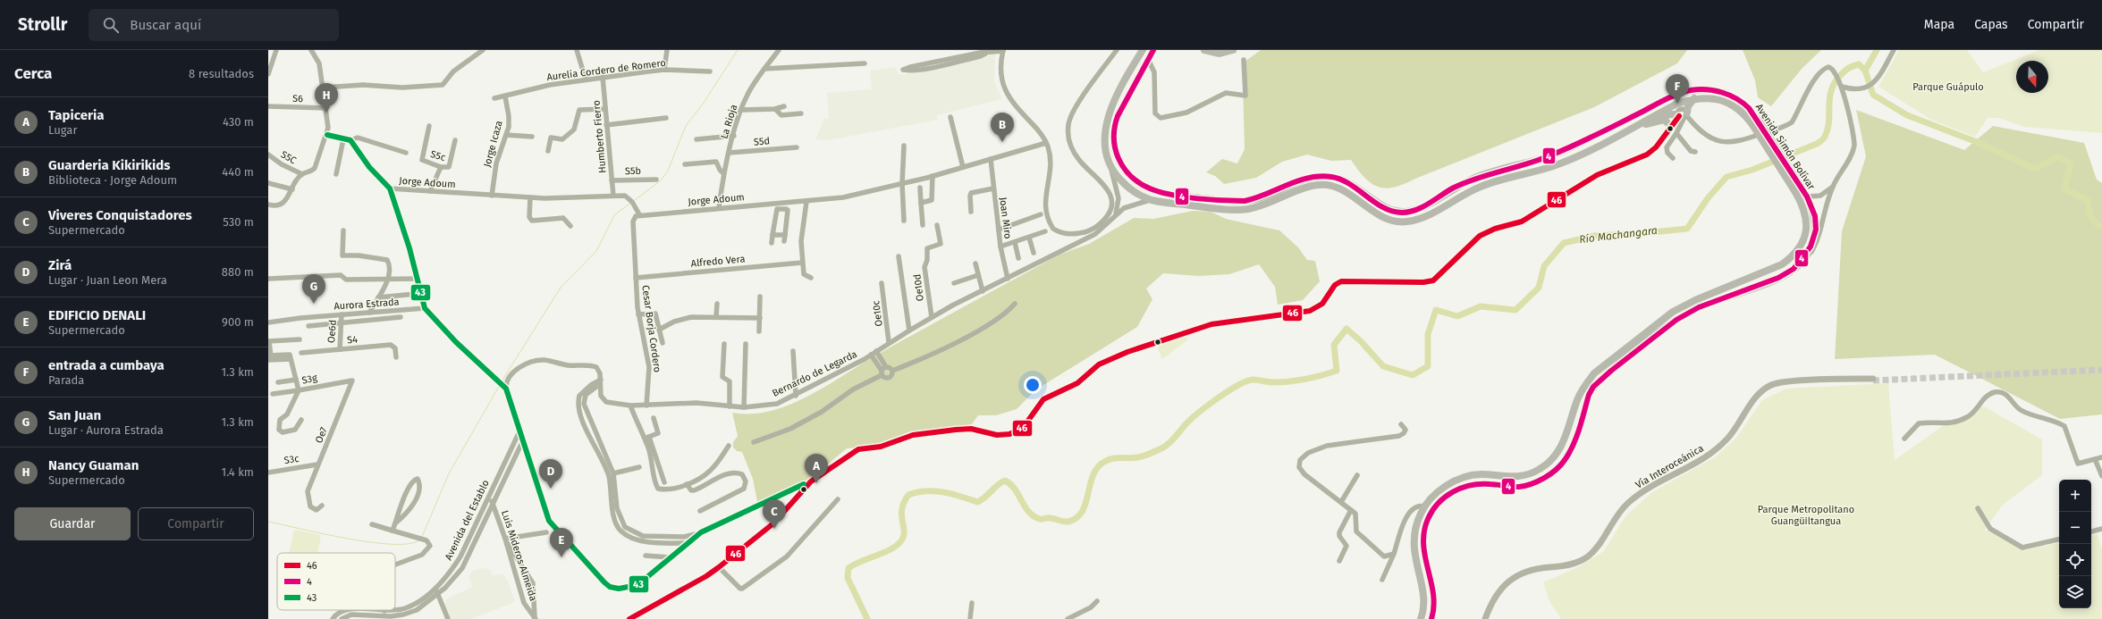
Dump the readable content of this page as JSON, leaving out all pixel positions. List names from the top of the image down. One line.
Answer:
{"streets":{"highway":["Avenida Simón Bolívar"],"main road":["Vía Interoceánica"],"street":["Aurelia Cordero de Romero","S6","La Rioja","Humberto Fierro","S5d","Jorge Icaza","S5c","S5C","S5b","Jorge Adoum","Joan Miro","Alfredo Vera","Oe10d","Aurora Estrada","Oe10c","Cesar Borja Cordero","Oe6d","S4","Bernardo de Legarda","S3g","Oe7","S3c","Avenida del Establo","Luis Mideros Almeida"]},"crossings":[["Aurelia Cordero de Romero","Humberto Fierro"],["Aurelia Cordero de Romero","Jorge Icaza"],["La Rioja","S5d"],["La Rioja","Jorge Adoum"],["Humberto Fierro","S5b"],["Humberto Fierro","Jorge Adoum"],["Jorge Icaza","Jorge Adoum"],["Avenida Simón Bolívar","Bernardo de Legarda"],["Jorge Adoum","Joan Miro"],["Jorge Adoum","Cesar Borja Cordero"],["Joan Miro","Bernardo de Legarda"],["Alfredo Vera","Cesar Borja Cordero"],["Oe10d","Bernardo de Legarda"],["Aurora Estrada","Oe6d"],["Oe10c","Bernardo de Legarda"],["Cesar Borja Cordero","Bernardo de Legarda"],["Oe6d","S4"],["S3g","Oe7"],["Oe7","S3c"],["Avenida del Establo","Luis Mideros Almeida"]],"water":["Río Machangara"],"parks":["Parque Guápulo","Parque Metropolitano Guangüiltangua"],"lines":["transit line 4","transit line 46","transit line 43"],"legend":["46","4","43"],"north":"bottom","page":{"header":"Strollr","search":"Buscar aquí","nav":["Mapa","Capas","Compartir"],"heading":["Cerca","8 resultados"],"pins":["F","H","B","G","A","D","C","E"],"list":[{"mark":"A","name":"Tapiceria","note":"Lugar","value":"430 m"},{"mark":"B","name":"Guarderia Kikirikids","note":"Biblioteca · Jorge Adoum","value":"440 m"},{"mark":"C","name":"Viveres Conquistadores","note":"Supermercado","value":"530 m"},{"mark":"D","name":"Zirá","note":"Lugar · Juan Leon Mera","value":"880 m"},{"mark":"E","name":"EDIFICIO DENALI","note":"Supermercado","value":"900 m"},{"mark":"F","name":"entrada a cumbaya","note":"Parada","value":"1.3 km"},{"mark":"G","name":"San Juan","note":"Lugar · Aurora Estrada","value":"1.3 km"},{"mark":"H","name":"Nancy Guaman","note":"Supermercado","value":"1.4 km"}],"map_buttons":["+","−"],"buttons":["Guardar","Compartir"]}}
